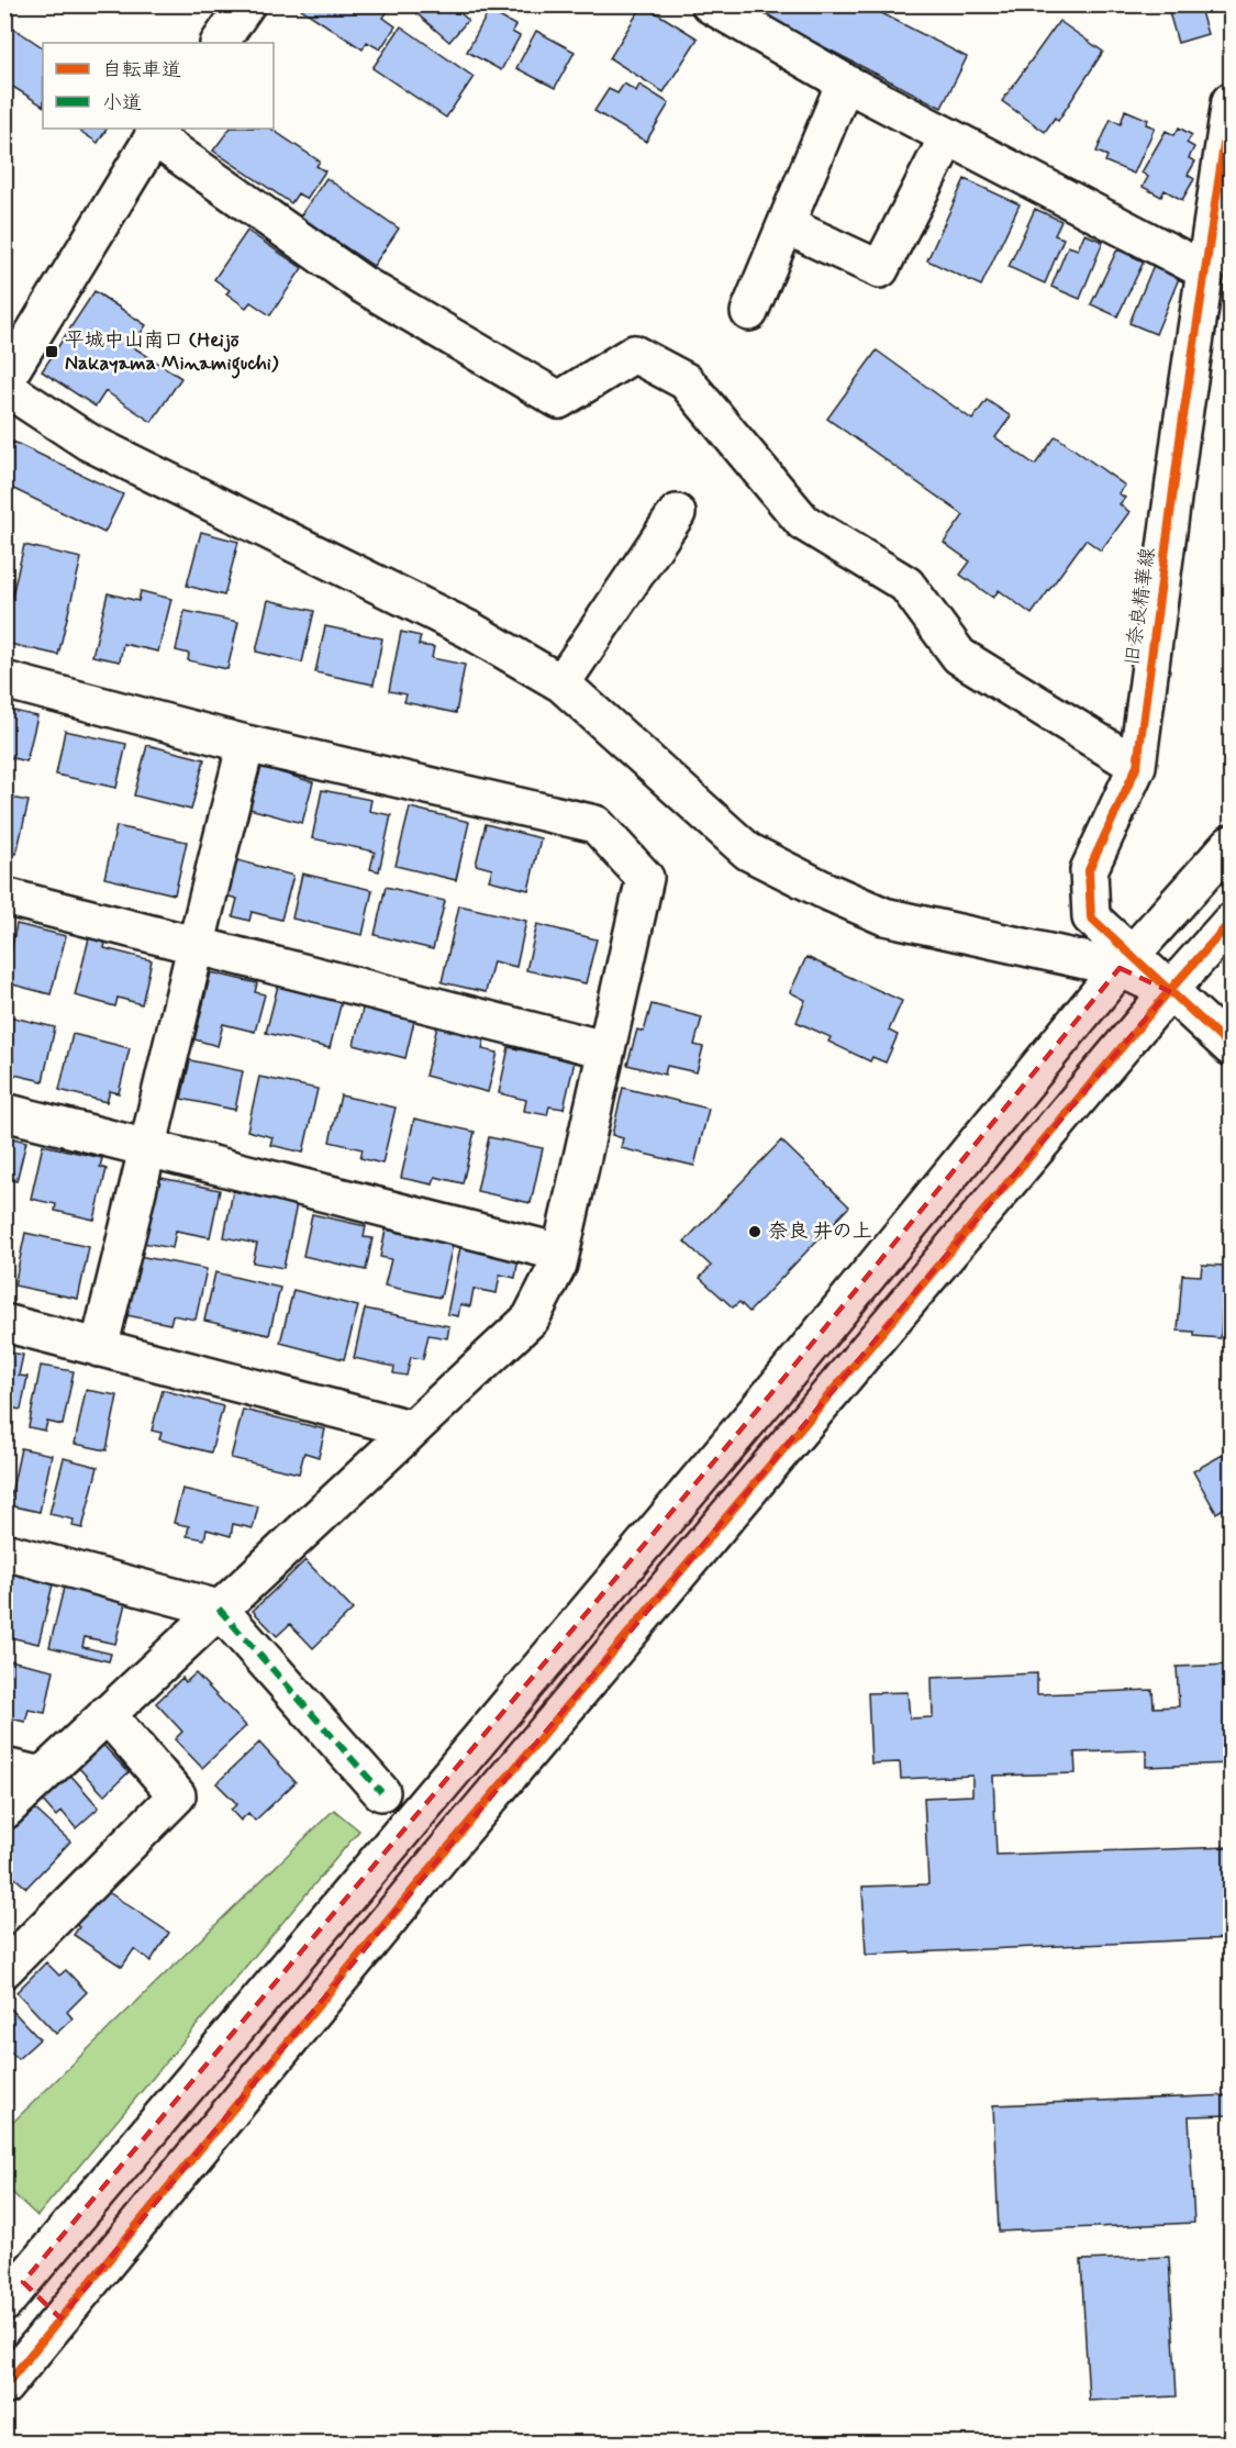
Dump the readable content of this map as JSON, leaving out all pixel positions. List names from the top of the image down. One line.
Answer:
{"streets":{"street":["旧奈良精華線"]},"places":{"transit":["平城中山南口 (Heijō Nakayama Minamiguchi)"],"other":["奈良 井の上"]},"legend":["自転車道","小道"]}
